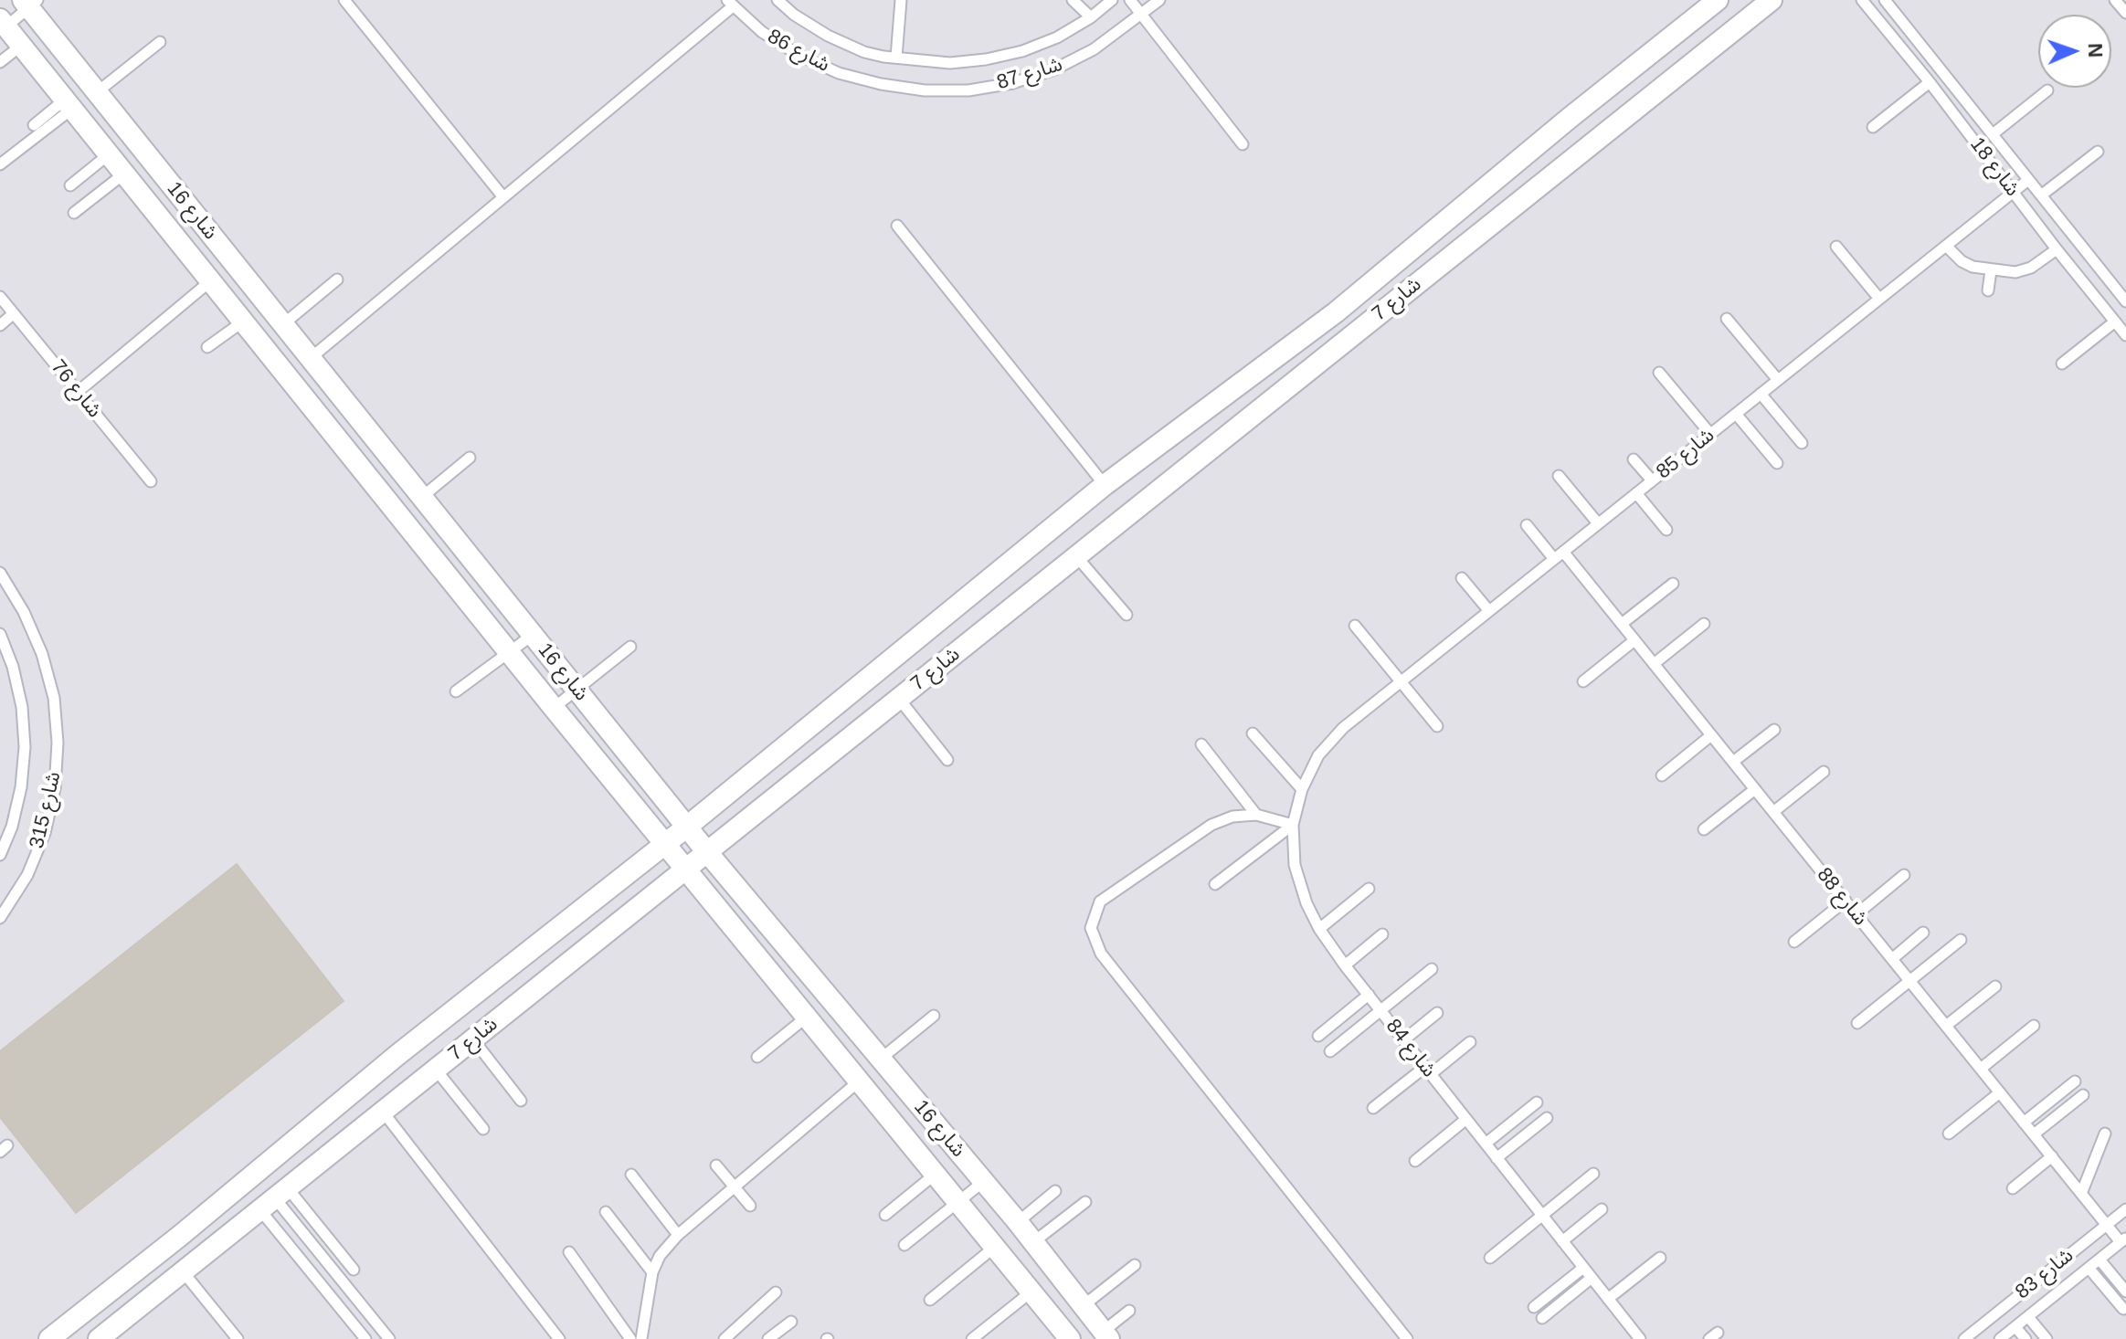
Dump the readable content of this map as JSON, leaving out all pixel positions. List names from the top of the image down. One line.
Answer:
{"streets":{"street":["شارع 16","شارع 7"],"lane":["شارع 86","شارع 87","شارع 18","شارع 76","شارع 85","شارع 315","شارع 88","شارع 84","شارع 83"]},"crossings":[["شارع 86","شارع 87"],["شارع 18","شارع 85"],["شارع 16","شارع 7"],["شارع 85","شارع 88"],["شارع 85","شارع 84"],["شارع 88","شارع 83"]],"north":"right"}
